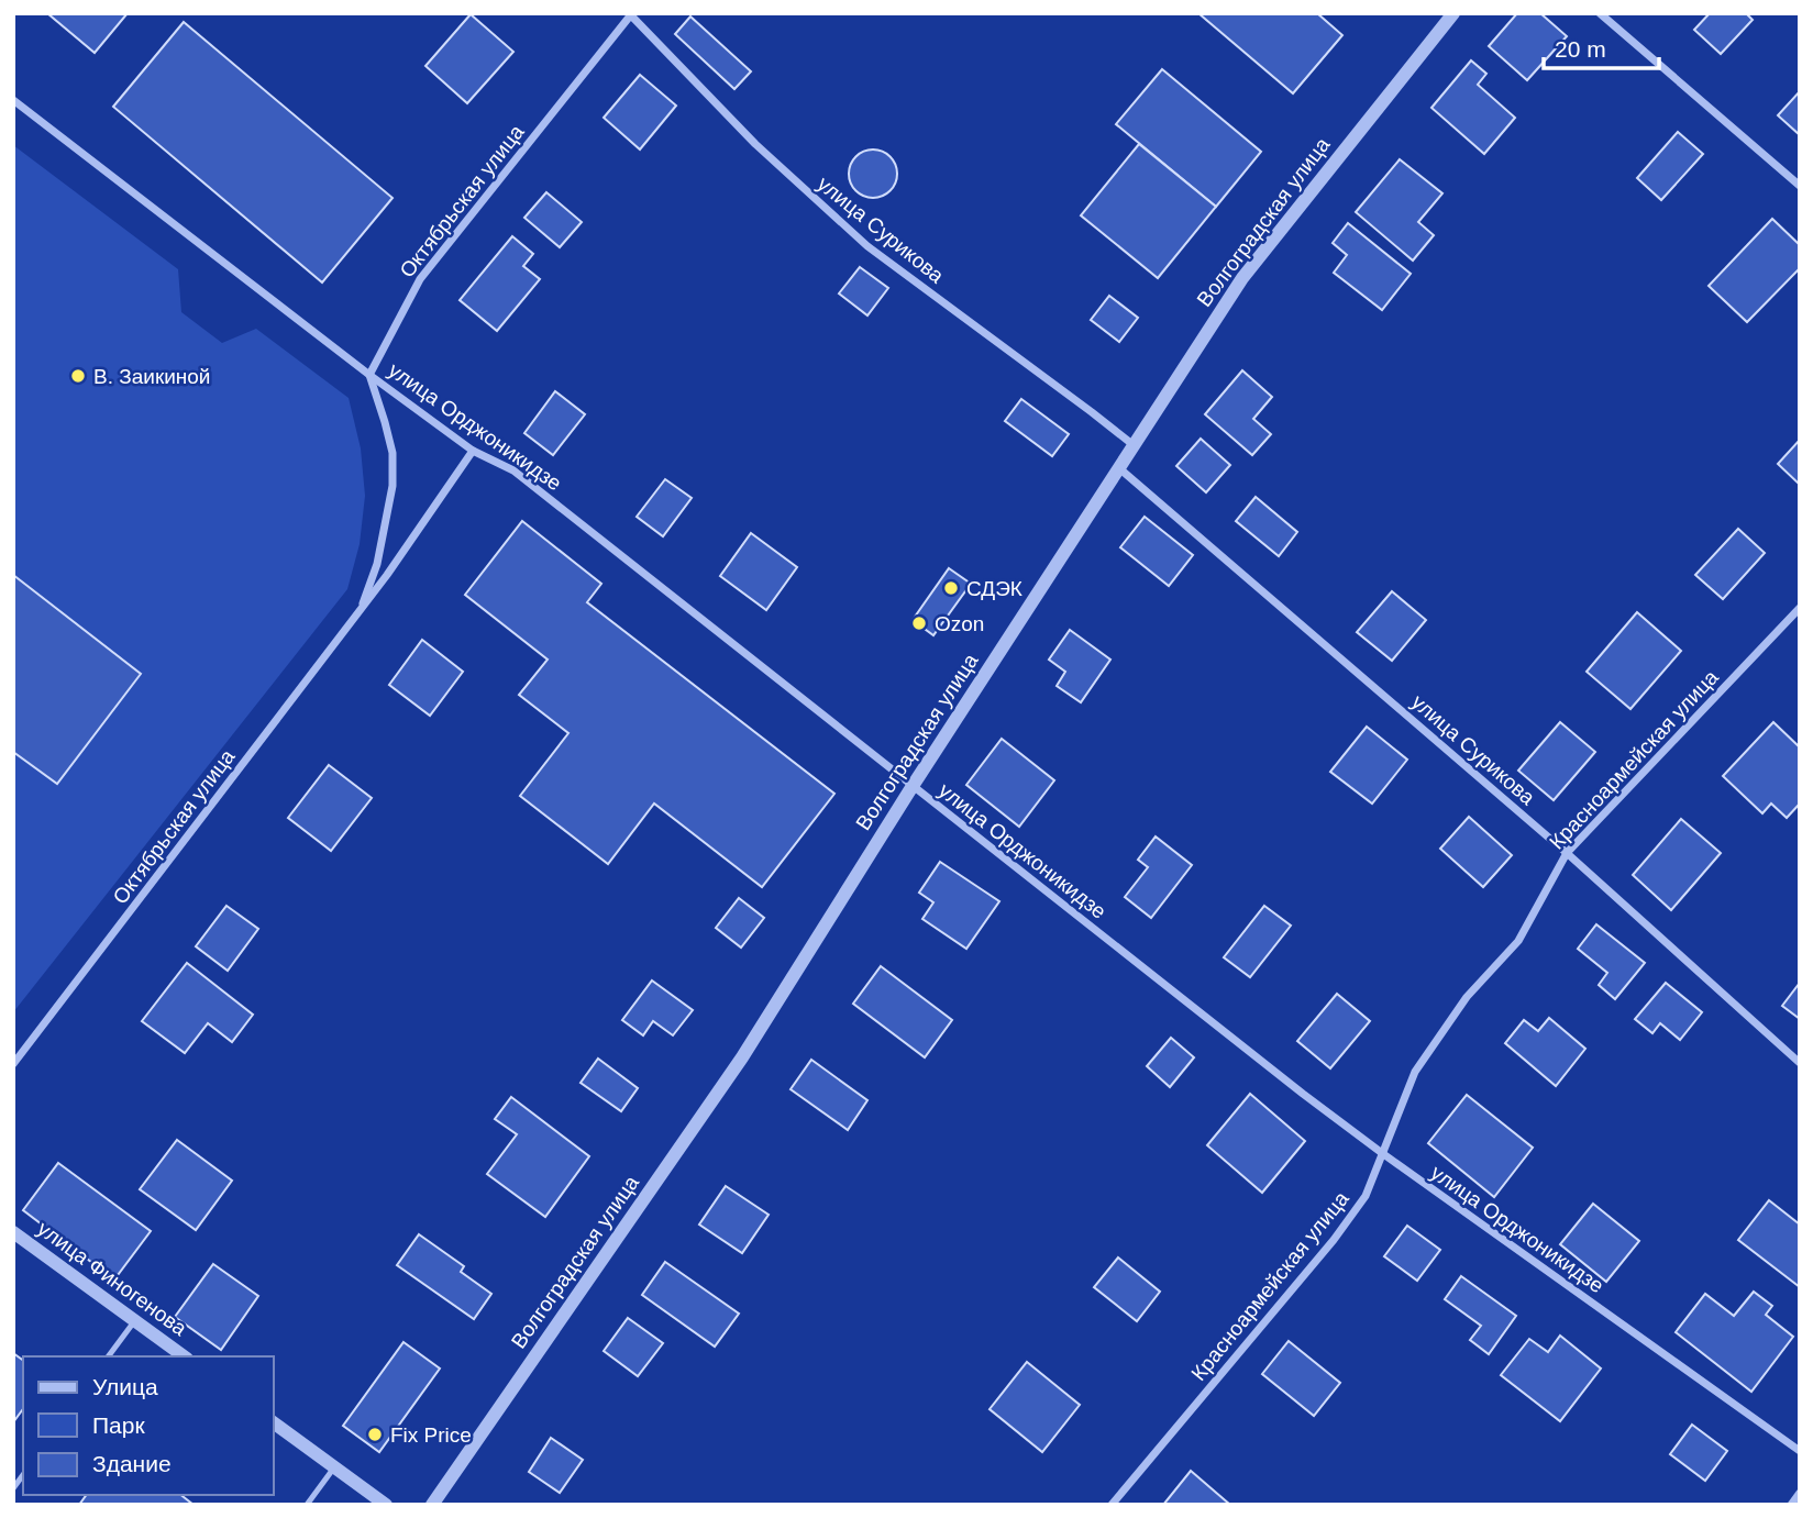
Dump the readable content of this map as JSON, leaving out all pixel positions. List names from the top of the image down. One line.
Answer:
{"streets":{"street":["Октябрьская улица","Волгоградская улица","улица Сурикова","улица Орджоникидзе","Красноармейская улица","улица Финогенова"]},"crossings":[["Октябрьская улица","улица Сурикова"],["Октябрьская улица","улица Орджоникидзе"],["Волгоградская улица","улица Сурикова"],["Волгоградская улица","улица Орджоникидзе"],["улица Сурикова","Красноармейская улица"],["улица Орджоникидзе","Красноармейская улица"]],"places":["В. Заикиной","СДЭК","Ozon","Fix Price"],"legend":["Улица","Парк","Здание"],"scale_bar":"20 m"}
